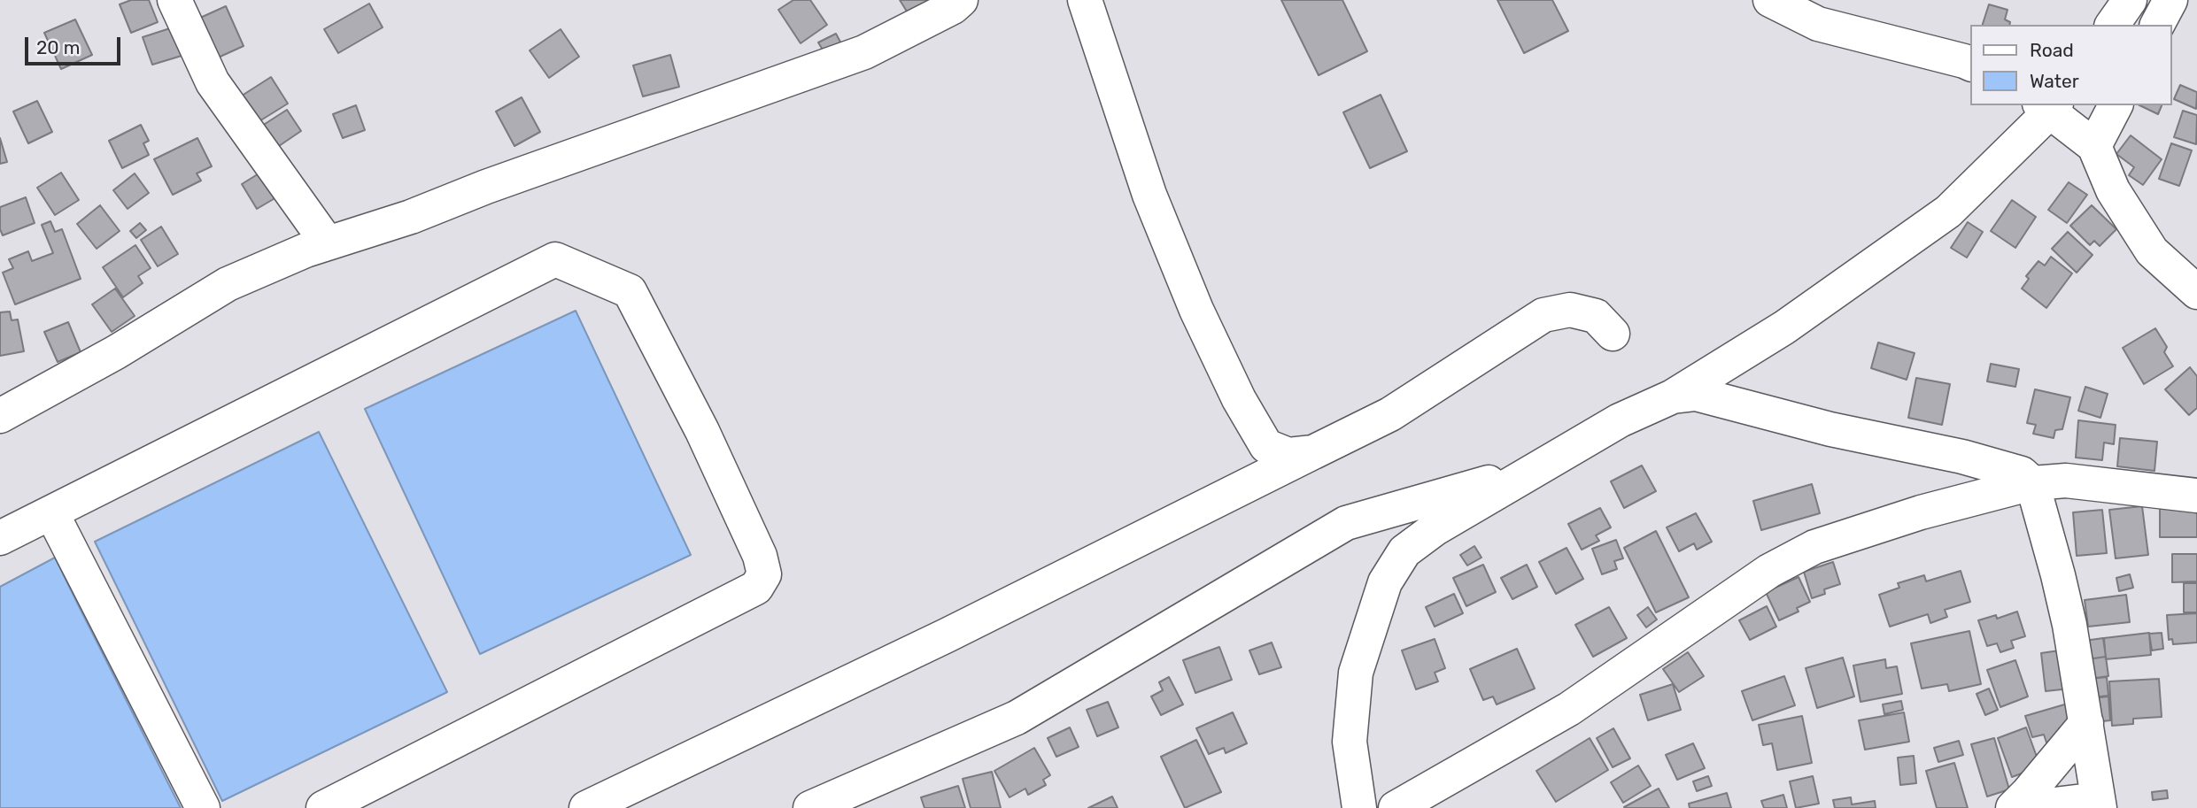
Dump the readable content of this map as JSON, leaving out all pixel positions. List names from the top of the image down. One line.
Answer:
{"legend":["Road","Water"],"scale_bar":"20 m"}
